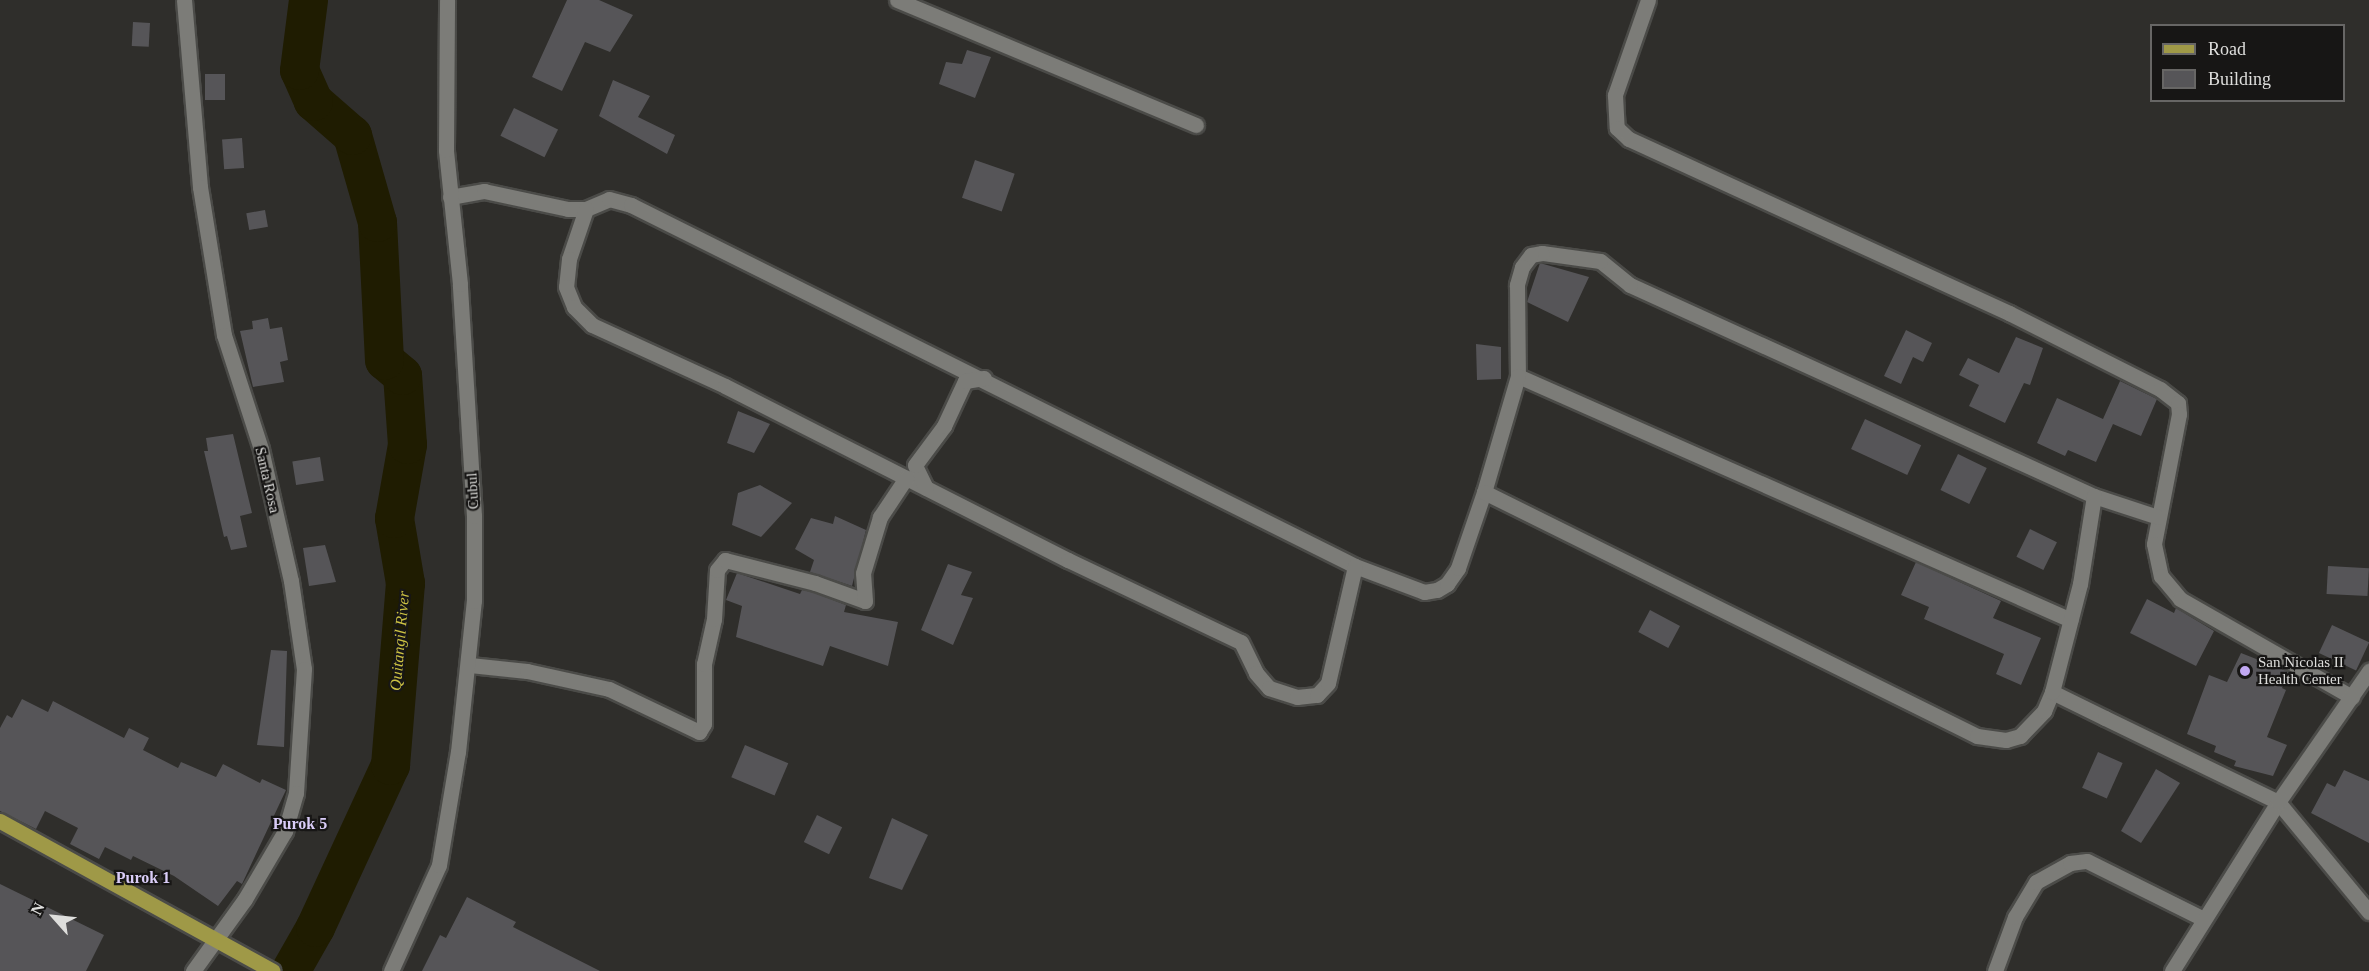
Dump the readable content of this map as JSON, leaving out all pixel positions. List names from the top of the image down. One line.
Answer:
{"streets":{"street":["Santa Rosa","Cubul"]},"districts":["Purok 5","Purok 1"],"water":["Quitangil River"],"places":["San Nicolas II Health Center"],"legend":["Road","Building"],"north":"top left"}
